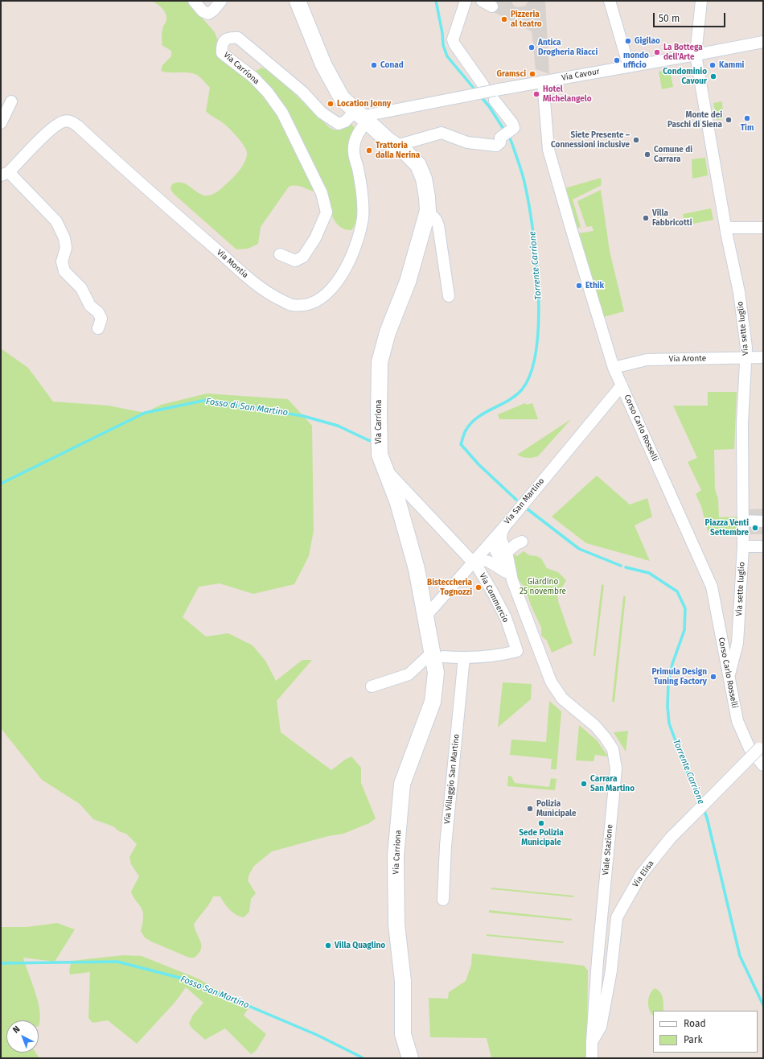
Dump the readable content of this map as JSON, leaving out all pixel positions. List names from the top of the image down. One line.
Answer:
{"streets":{"main road":["Via Carriona"],"street":["Via Cavour","Via Montia","Via sette luglio","Via Aronte","Corso Carlo Rosselli","Via San Martino","Via Commercio","Via Villaggio San Martino","Viale Stazione","Via Elisa"]},"crossings":[["Via Carriona","Via Cavour"],["Via Carriona","Via Montia"],["Via Carriona","Via San Martino"],["Via Carriona","Via Commercio"],["Via Cavour","Via Montia"],["Via Cavour","Via sette luglio"],["Via Cavour","Corso Carlo Rosselli"],["Via sette luglio","Via Aronte"],["Via sette luglio","Corso Carlo Rosselli"],["Via Aronte","Corso Carlo Rosselli"],["Corso Carlo Rosselli","Via San Martino"],["Via San Martino","Via Commercio"],["Via Commercio","Via Villaggio San Martino"],["Viale Stazione","Via Elisa"]],"water":["Torrente Carrione","Fosso di San Martino","Fosso San Martino"],"parks":["Giardino 25 novembre"],"places":["Pizzeria al teatro","Gigilao","Antica Drogheria Riacci","La Bottega dell'Arte","mondo ufficio","Conad","Kammi","Gramsci","Condominio Cavour","Hotel Michelangelo","Location Jonny","Tim","Monte dei Paschi di Siena","Siete Presente – Connessioni inclusive","Trattoria dalla Nerina","Comune di Carrara","Villa Fabbricotti","Ethik","Piazza Venti Settembre","Bisteccheria Tognozzi","Primula Design Tuning Factory","Carrara San Martino","Polizia Municipale","Sede Polizia Municipale","Villa Quaglino"],"legend":["Road","Park"],"scale_bar":"50 m","north":"top left"}
